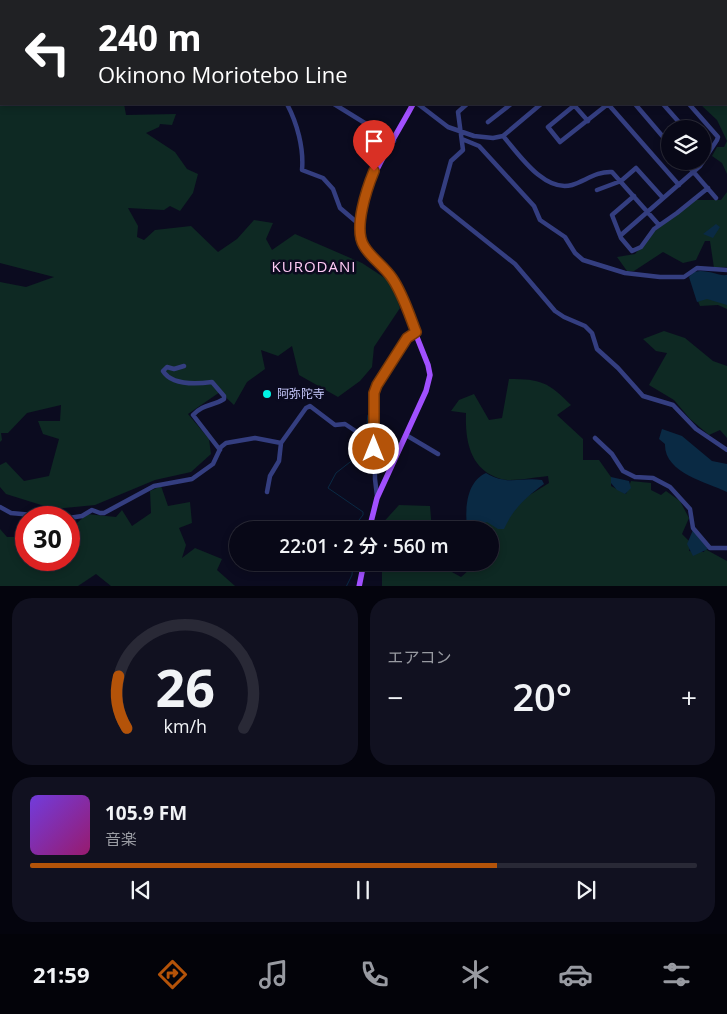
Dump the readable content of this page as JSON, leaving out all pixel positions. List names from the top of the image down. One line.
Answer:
{"districts":["KURODANI"],"places":["阿弥陀寺"],"page":{"turn":["240 m","Okinono Moriotebo Line"],"limit":"30","trip":"22:01 · 2 分 · 560 m","tile":"エアコン","heat":["−","20°","+"],"song":["105.9 FM","音楽"],"tabs":"21:59","gauge":["26","km/h"]}}
